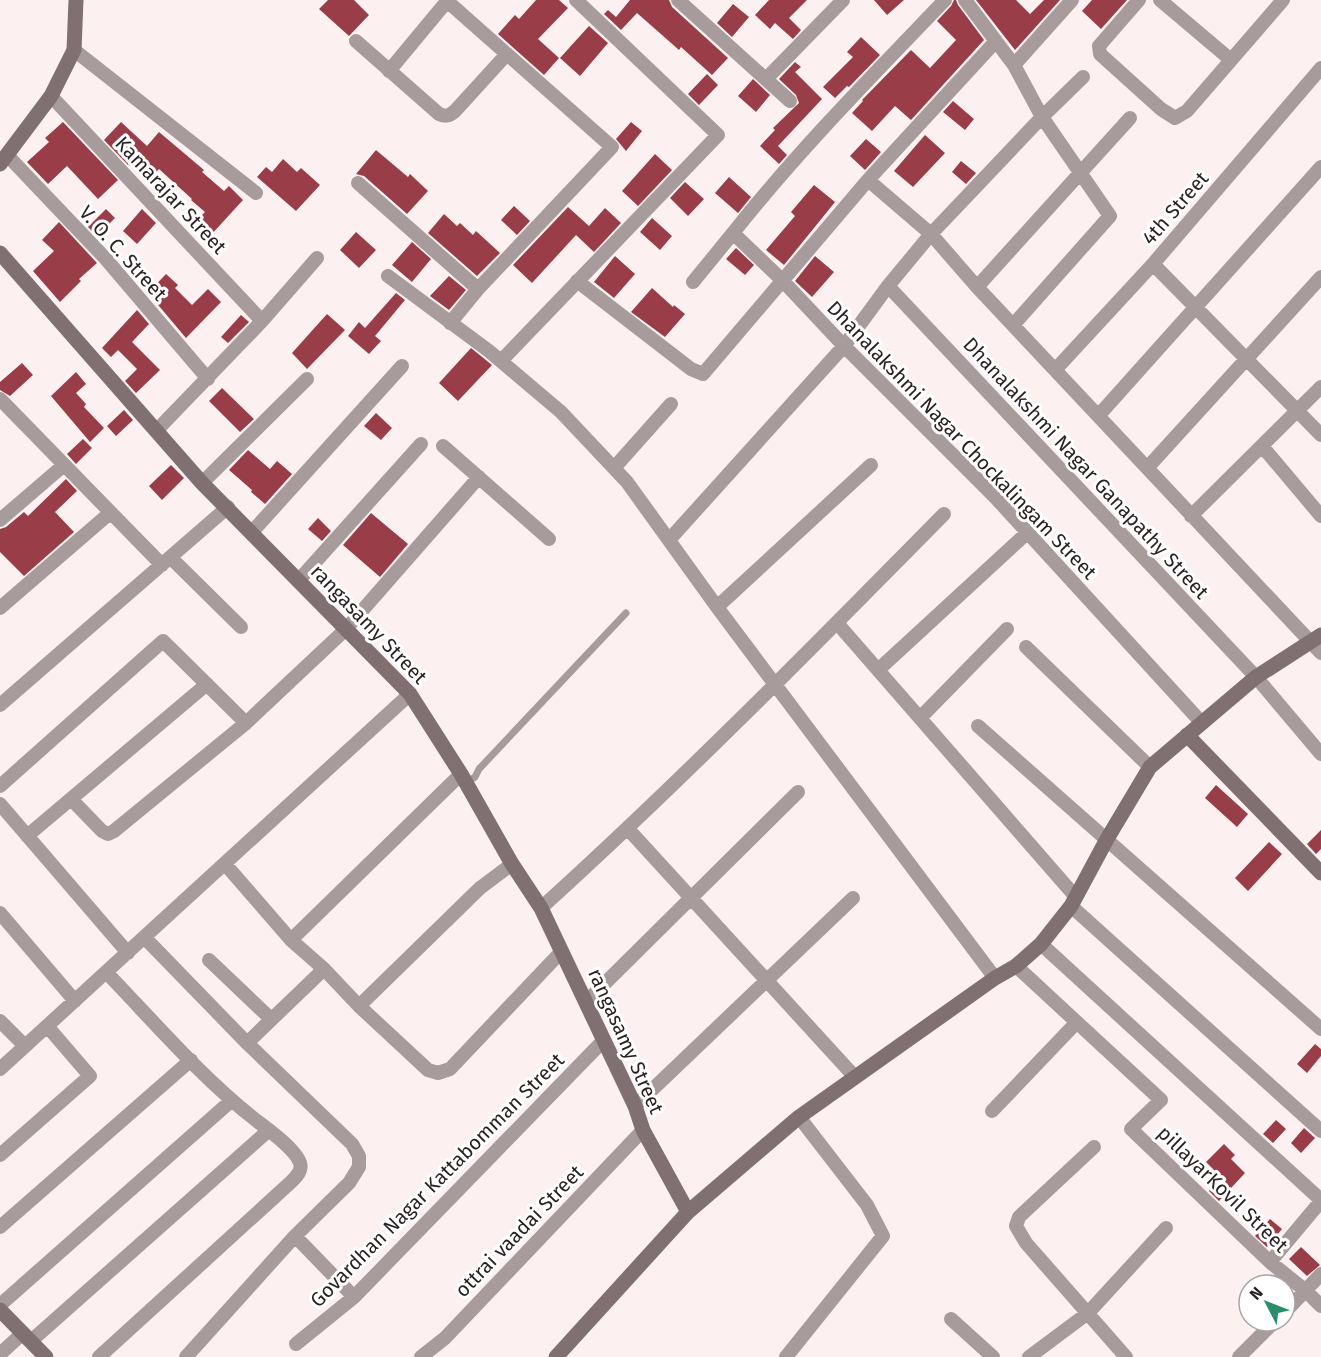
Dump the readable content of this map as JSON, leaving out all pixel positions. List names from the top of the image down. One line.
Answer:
{"streets":{"street":["Kamarajar Street","4th Street","V. O. C. Street","Dhanalakshmi Nagar Chockalingam Street","Dhanalakshmi Nagar Ganapathy Street","rangasamy Street","Govardhan Nagar Kattabomman Street","pillayarKovil Street","ottrai vaadai Street"]},"crossings":[["rangasamy Street","Govardhan Nagar Kattabomman Street"],["rangasamy Street","ottrai vaadai Street"]],"north":"top left"}
